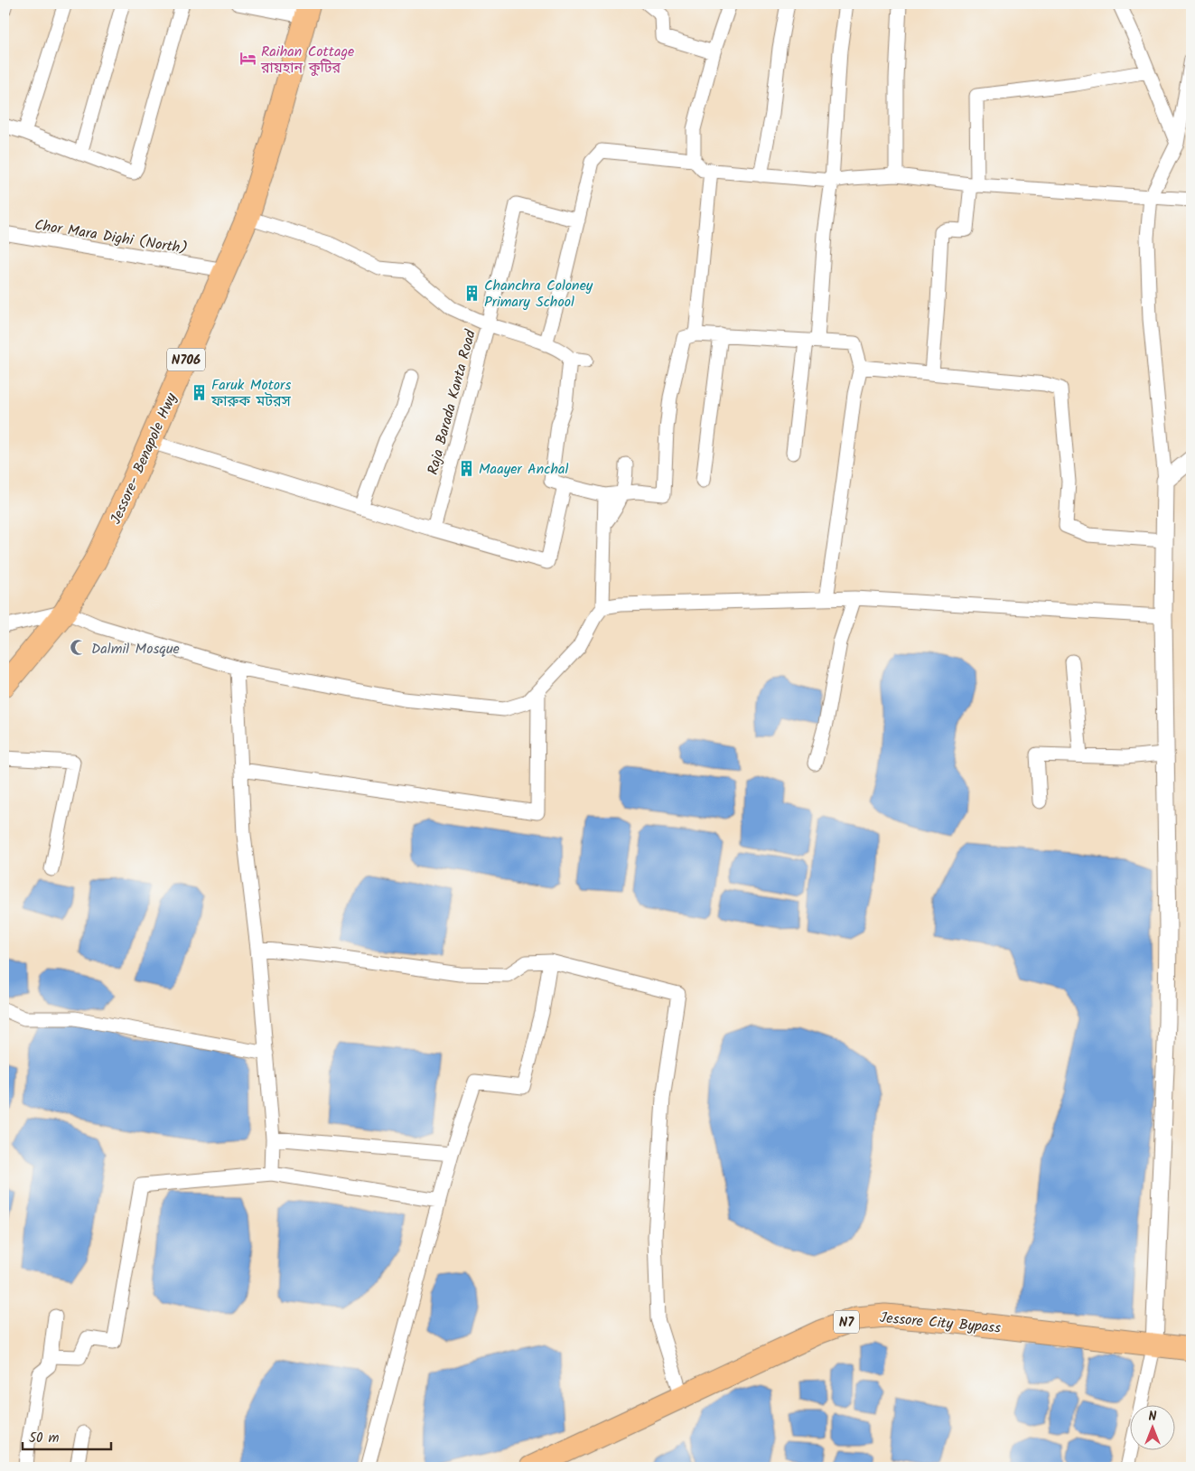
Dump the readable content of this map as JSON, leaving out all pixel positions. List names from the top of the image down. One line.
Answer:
{"streets":{"highway":["N706","Jessore- Benapole Hwy","N7","Jessore City Bypass"],"street":["Chor Mara Dighi (North)","Raja Barada Kanta Road"]},"crossings":[["Chor Mara Dighi (North)","Jessore- Benapole Hwy"],["Raja Barada Kanta Road","Jessore- Benapole Hwy"]],"places":{"hotel":["Raihan Cottage রায়হান কুটির"],"building":["Chanchra Coloney Primary School","Faruk Motors ফারুক মটরস","Maayer Anchal"],"mosque":["Dalmil Mosque"]},"scale_bar":"50 m","north":"top"}
